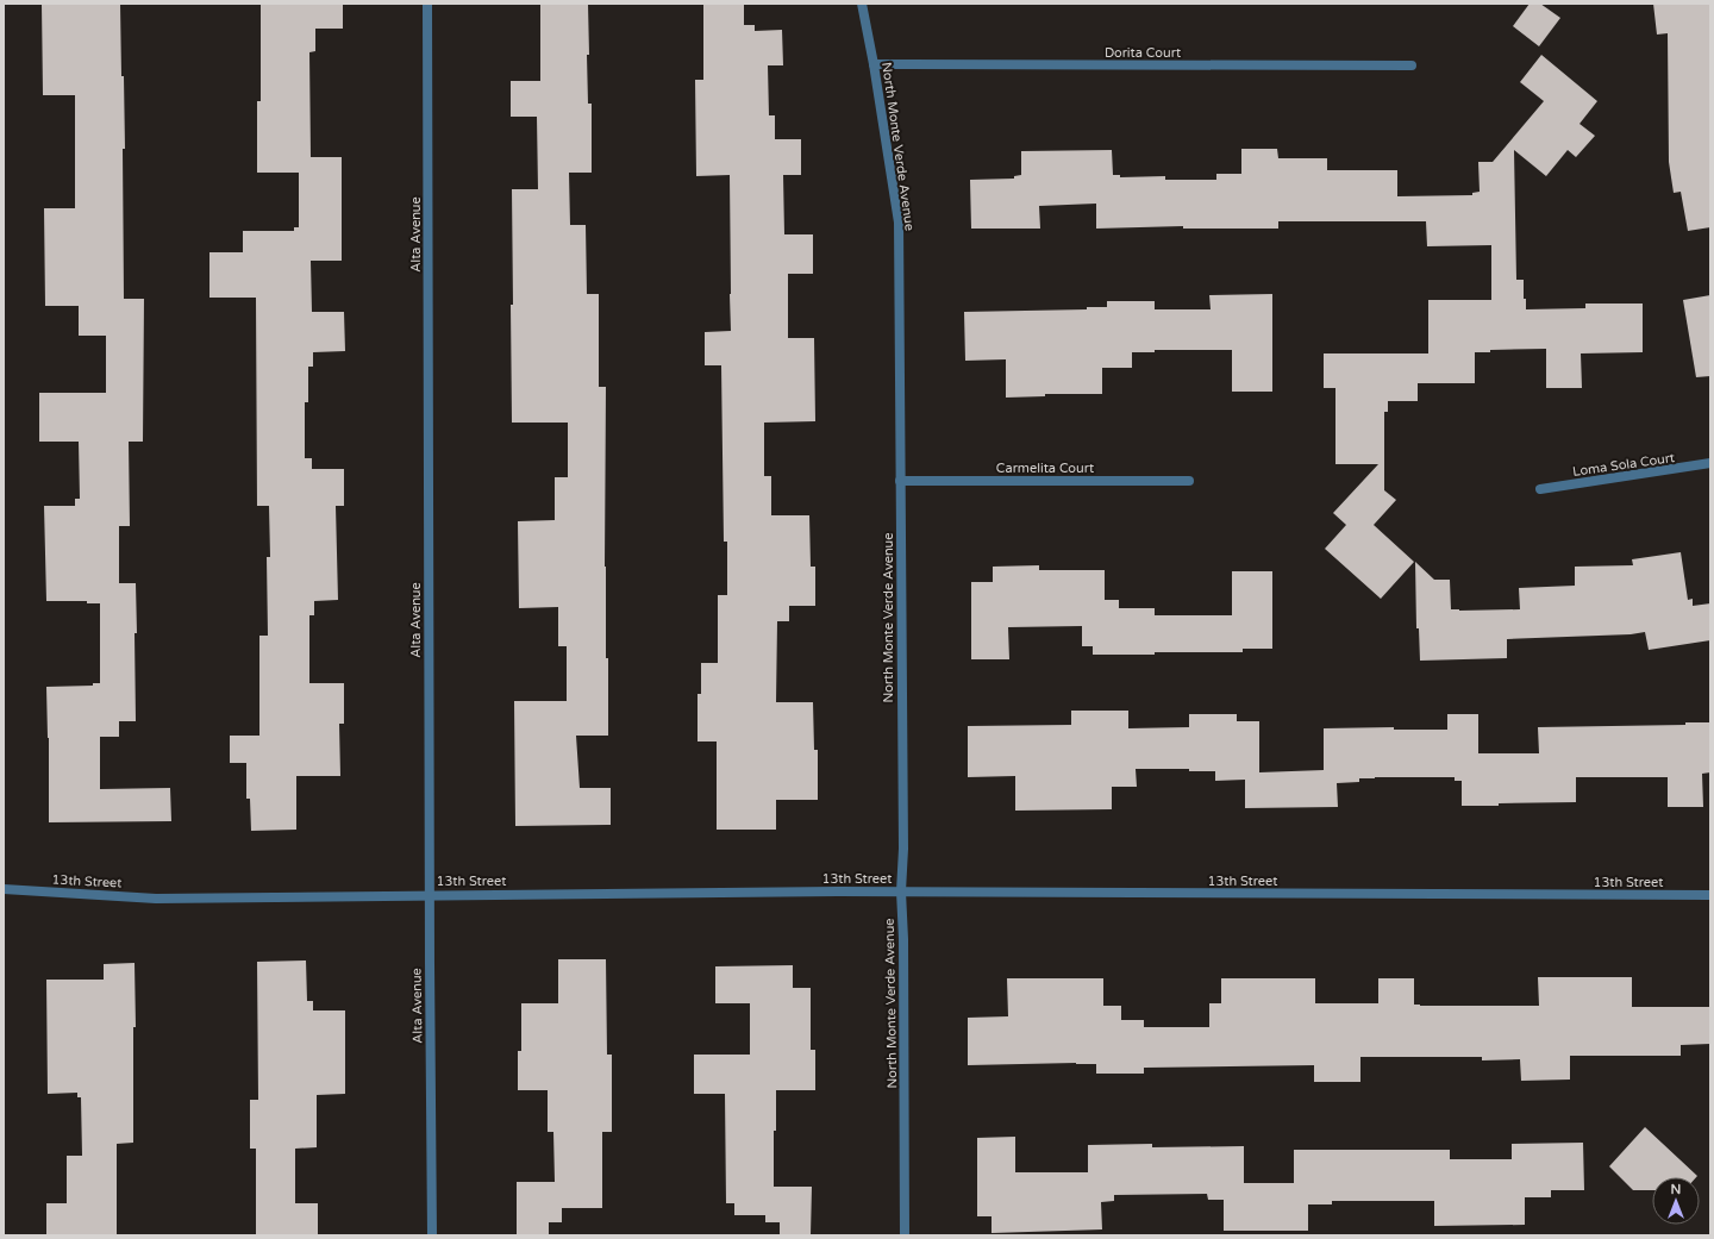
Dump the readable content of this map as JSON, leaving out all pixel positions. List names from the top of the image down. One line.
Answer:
{"streets":{"street":["Dorita Court","North Monte Verde Avenue","Alta Avenue","Loma Sola Court","Carmelita Court","13th Street"]},"crossings":[["Dorita Court","North Monte Verde Avenue"],["North Monte Verde Avenue","Carmelita Court"],["North Monte Verde Avenue","13th Street"],["Alta Avenue","13th Street"]],"north":"top"}
